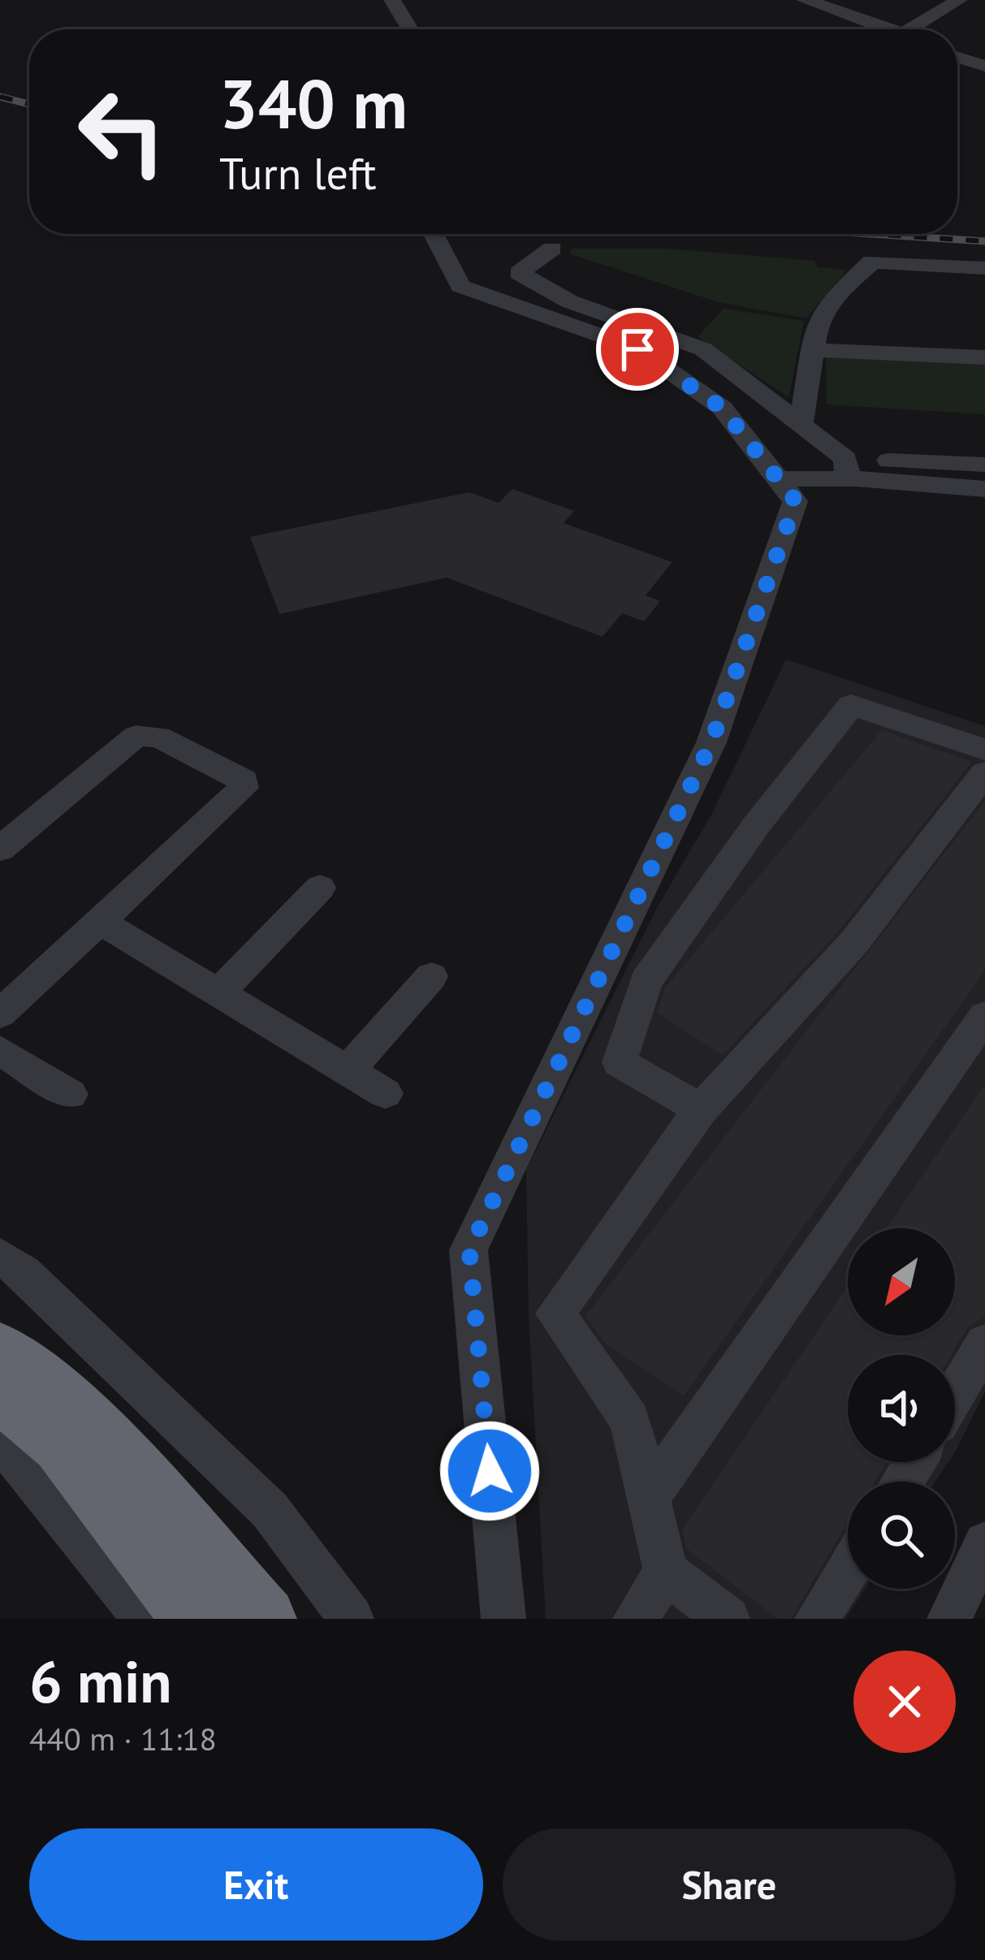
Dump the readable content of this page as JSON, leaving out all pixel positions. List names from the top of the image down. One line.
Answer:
{"north":"bottom left","page":{"turn":["340 m","Turn left"],"heading":["6 min","440 m · 11:18"],"buttons":["Exit","Share"]}}
